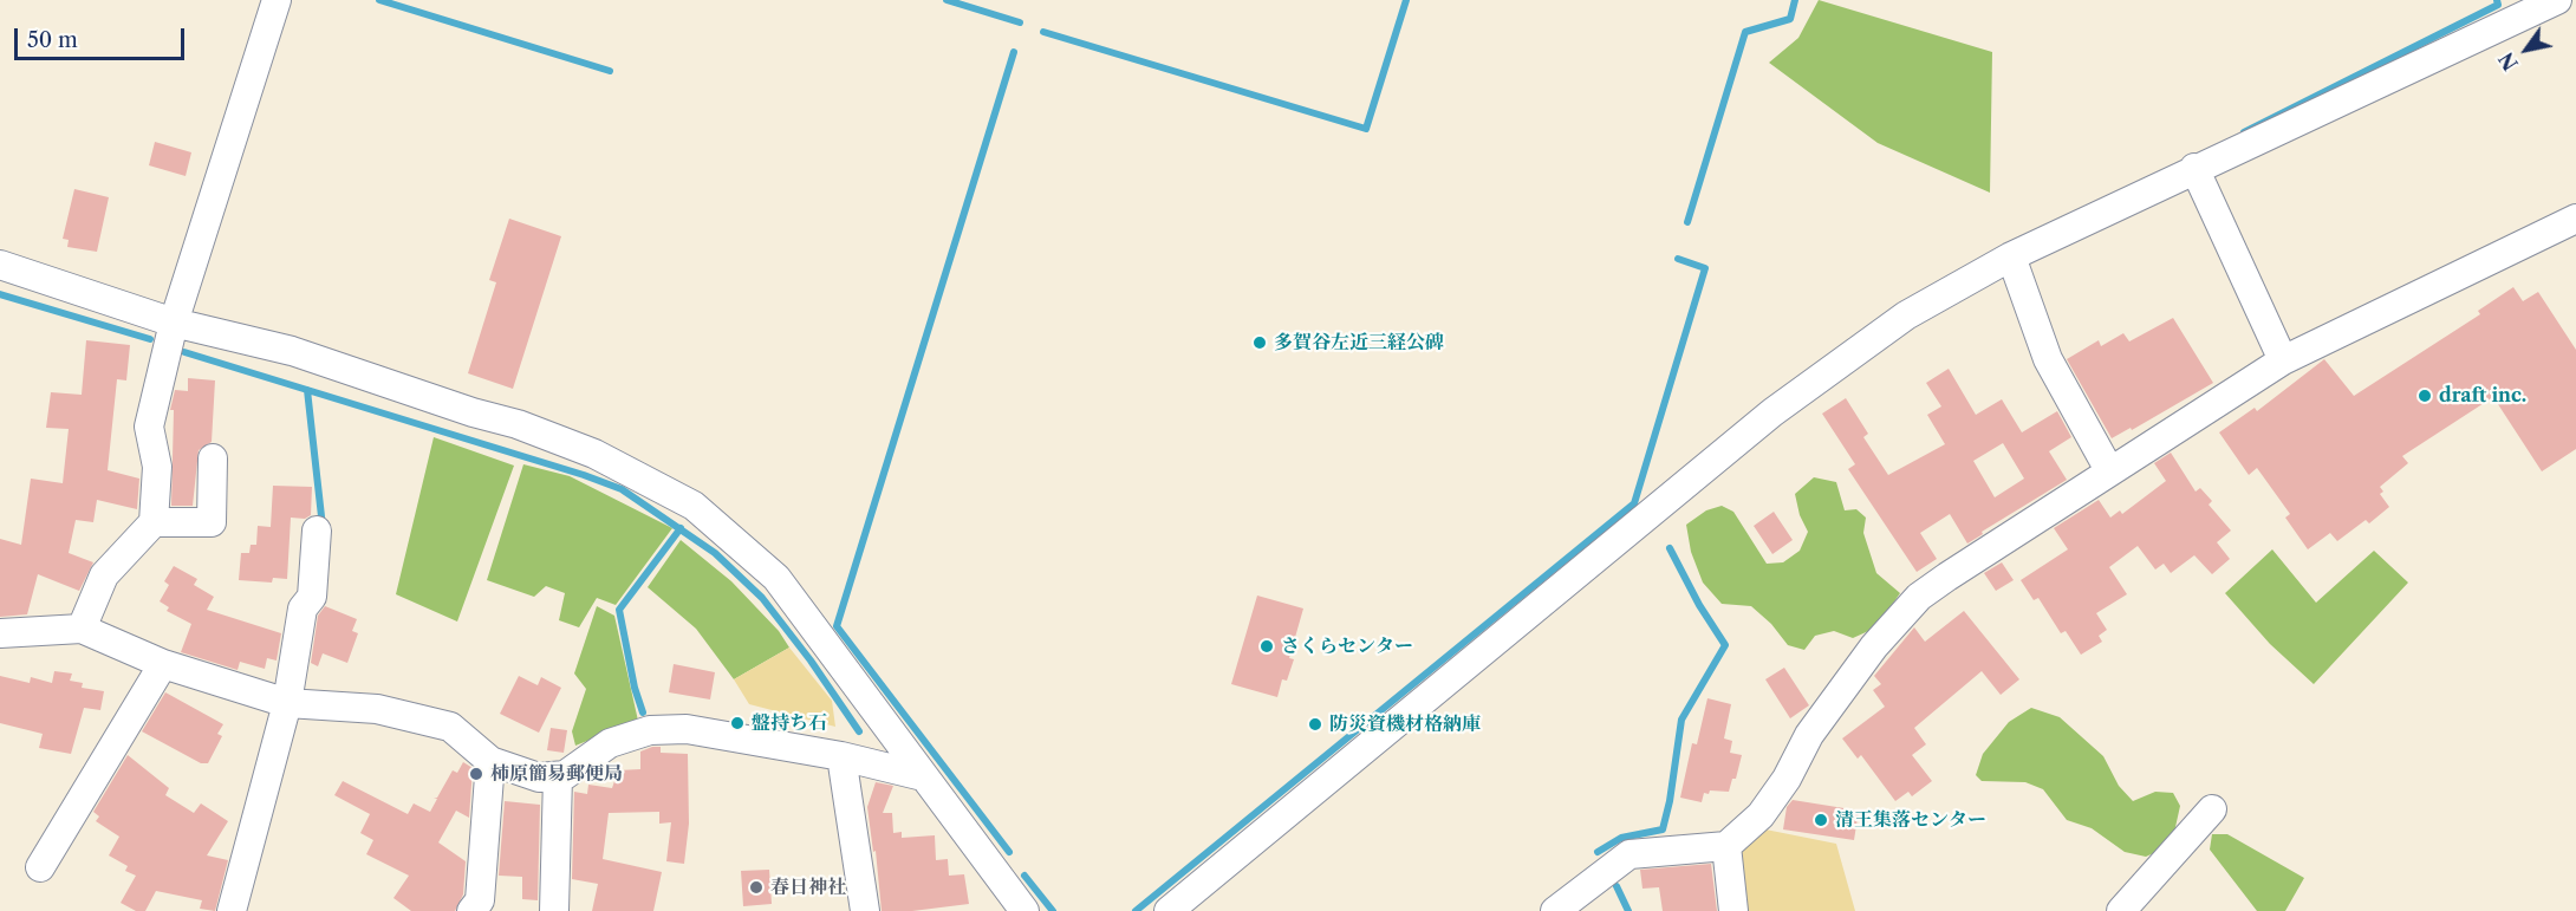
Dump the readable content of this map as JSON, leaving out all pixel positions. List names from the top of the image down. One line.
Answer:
{"places":["多賀谷左近三経公碑","draft inc.","さくらセンター","盤持ち石","防災資機材格納庫","柿原簡易郵便局","清王集落センター","春日神社"],"scale_bar":"50 m","north":"bottom left"}
